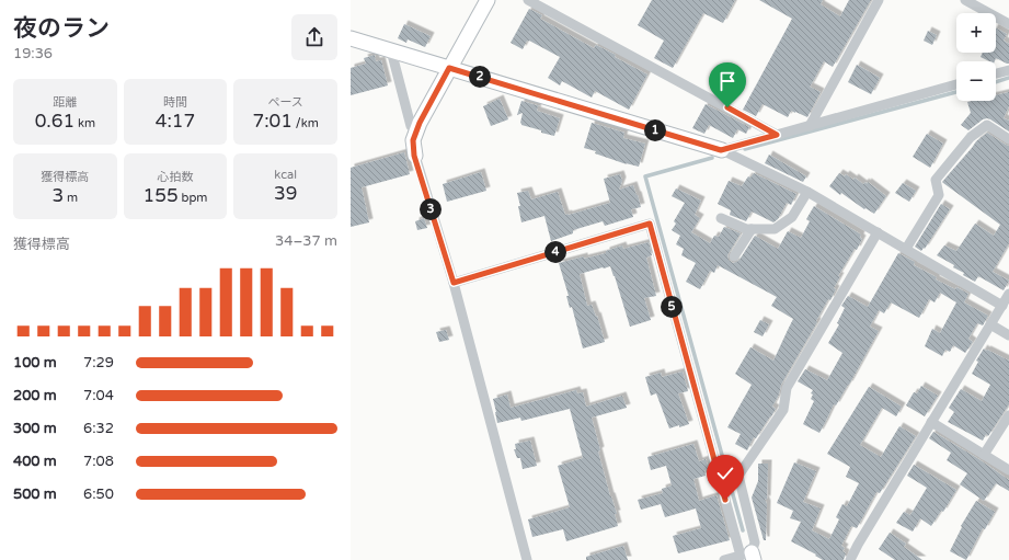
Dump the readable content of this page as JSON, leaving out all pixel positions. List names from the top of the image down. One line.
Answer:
{"page":{"heading":["夜のラン","19:36"],"map_buttons":["+","−"],"pins":["2","1","3","4","5"],"stats":[["距離","0.61 km"],["時間","4:17"],["ペース","7:01 /km"],["獲得標高","3 m"],["心拍数","155 bpm"],["kcal","39"]],"chart":["獲得標高","34–37 m"],"list":[{"name":"100 m","note":"7:29"},{"name":"200 m","note":"7:04"},{"name":"300 m","note":"6:32"},{"name":"400 m","note":"7:08"},{"name":"500 m","note":"6:50"}]}}
